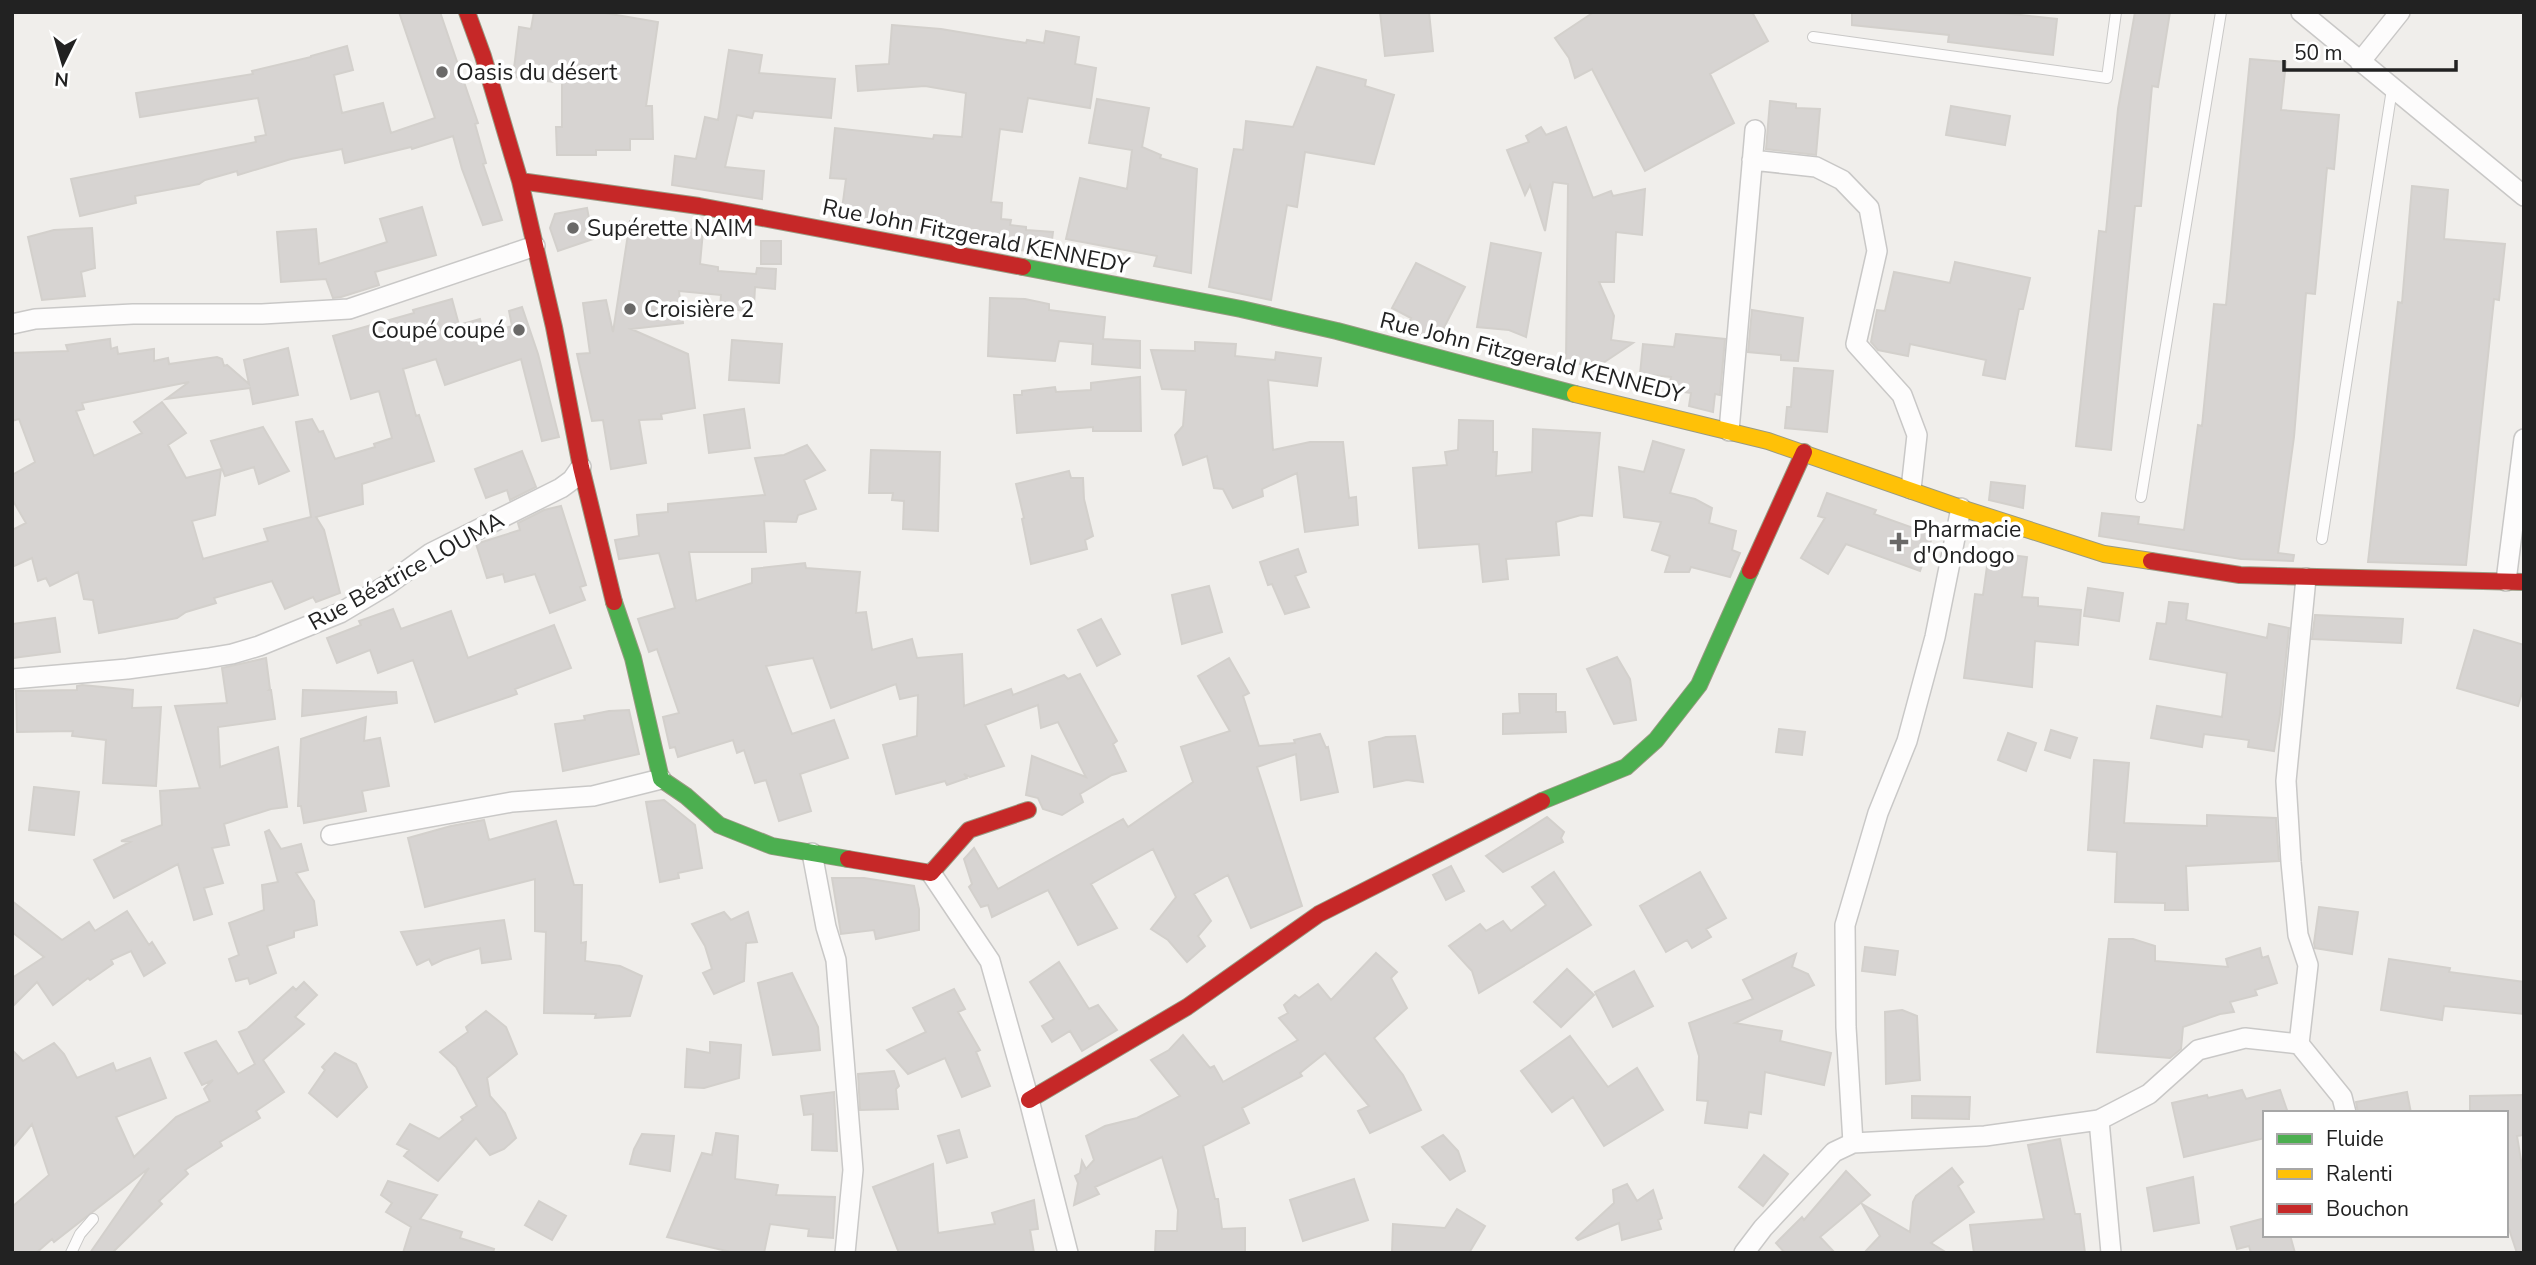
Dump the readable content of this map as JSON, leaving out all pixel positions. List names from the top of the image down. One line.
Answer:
{"streets":{"street":["Rue John Fitzgerald KENNEDY","Rue Béatrice LOUMA"]},"places":{"other":["Oasis du désert","Supérette NAIM","Croisière 2","Coupé coupé"],"health":["Pharmacie d'Ondogo"]},"legend":["Fluide","Ralenti","Bouchon"],"scale_bar":"50 m","north":"bottom"}
